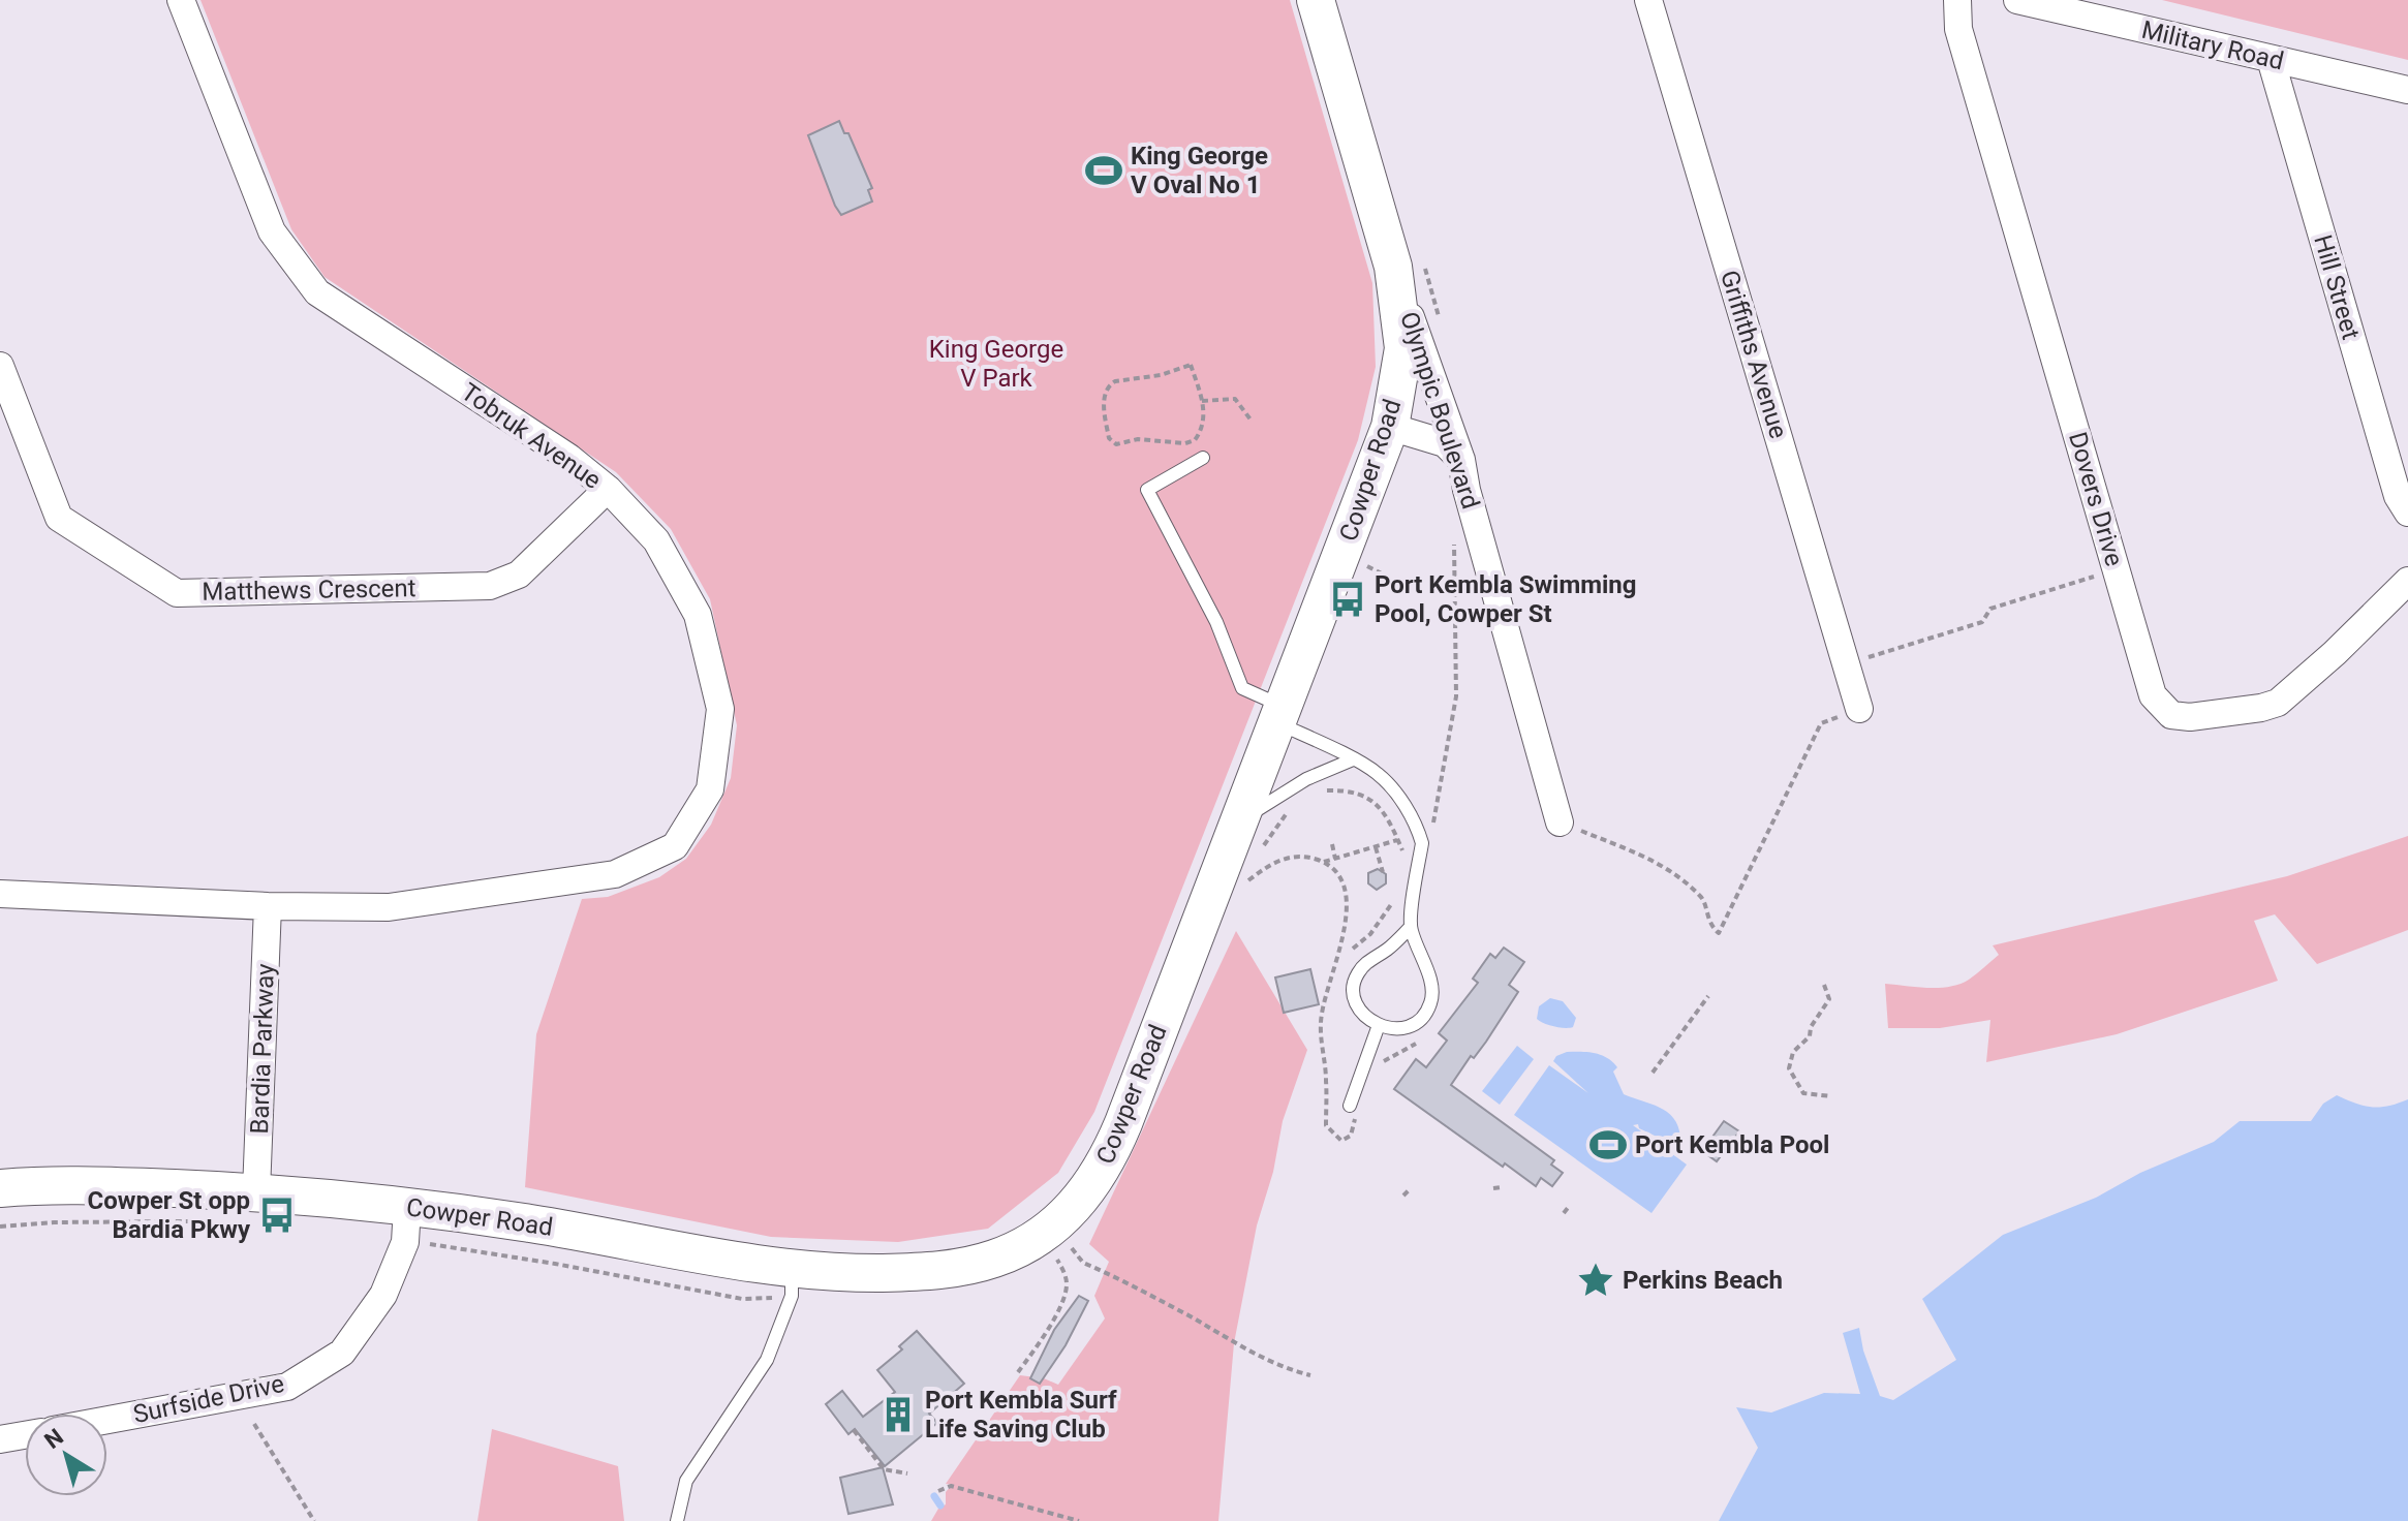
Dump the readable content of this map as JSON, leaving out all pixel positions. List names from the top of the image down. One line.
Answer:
{"streets":{"main road":["Olympic Boulevard","Cowper Road"],"street":["Military Road","Hill Street","Griffiths Avenue","Tobruk Avenue","Dovers Drive","Matthews Crescent","Bardia Parkway","Surfside Drive"]},"crossings":[["Military Road","Hill Street"],["Olympic Boulevard","Cowper Road"],["Tobruk Avenue","Matthews Crescent"],["Tobruk Avenue","Bardia Parkway"],["Cowper Road","Bardia Parkway"],["Cowper Road","Surfside Drive"]],"parks":["King George V Park"],"places":{"sports":["King George V Oval No 1","Port Kembla Pool"],"bus stop":["Port Kembla Swimming Pool, Cowper St","Cowper St opp Bardia Pkwy"],"place":["Perkins Beach"],"building":["Port Kembla Surf Life Saving Club"]},"north":"top left"}
